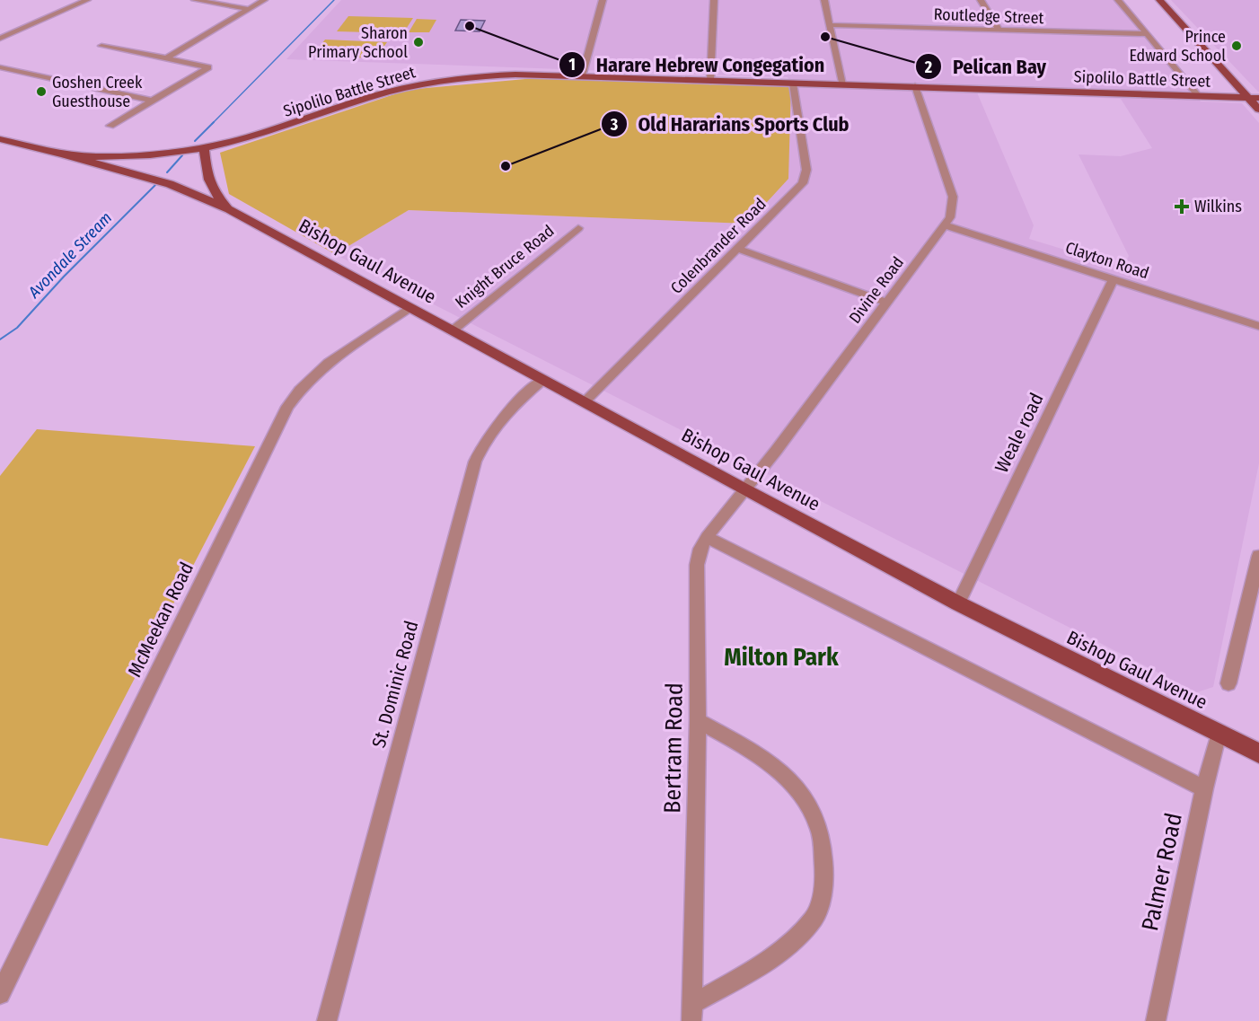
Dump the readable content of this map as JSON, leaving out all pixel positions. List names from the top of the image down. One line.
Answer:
{"streets":{"main road":["Sipolilo Battle Street","Bishop Gaul Avenue"],"street":["Routledge Street","Colenbrander Road","Clayton Road","Knight Bruce Road","Divine Road","Weale road","McMeekan Road","St. Dominic Road","Bertram Road","Palmer Road"]},"crossings":[["Sipolilo Battle Street","Colenbrander Road"],["Sipolilo Battle Street","Divine Road"],["Colenbrander Road","Bishop Gaul Avenue"],["Clayton Road","Divine Road"],["Clayton Road","Weale road"],["Bishop Gaul Avenue","Knight Bruce Road"],["Bishop Gaul Avenue","Divine Road"],["Bishop Gaul Avenue","Weale road"],["Bishop Gaul Avenue","McMeekan Road"],["Bishop Gaul Avenue","St. Dominic Road"],["Bishop Gaul Avenue","Bertram Road"],["Bishop Gaul Avenue","Palmer Road"],["Divine Road","Bertram Road"]],"districts":["Milton Park"],"water":["Avondale Stream"],"places":{"other":["Harare Hebrew Congegation","Pelican Bay","Sharon Primary School","Prince Edward School","Goshen Creek Guesthouse","Old Hararians Sports Club"],"health":["Wilkins"]}}
